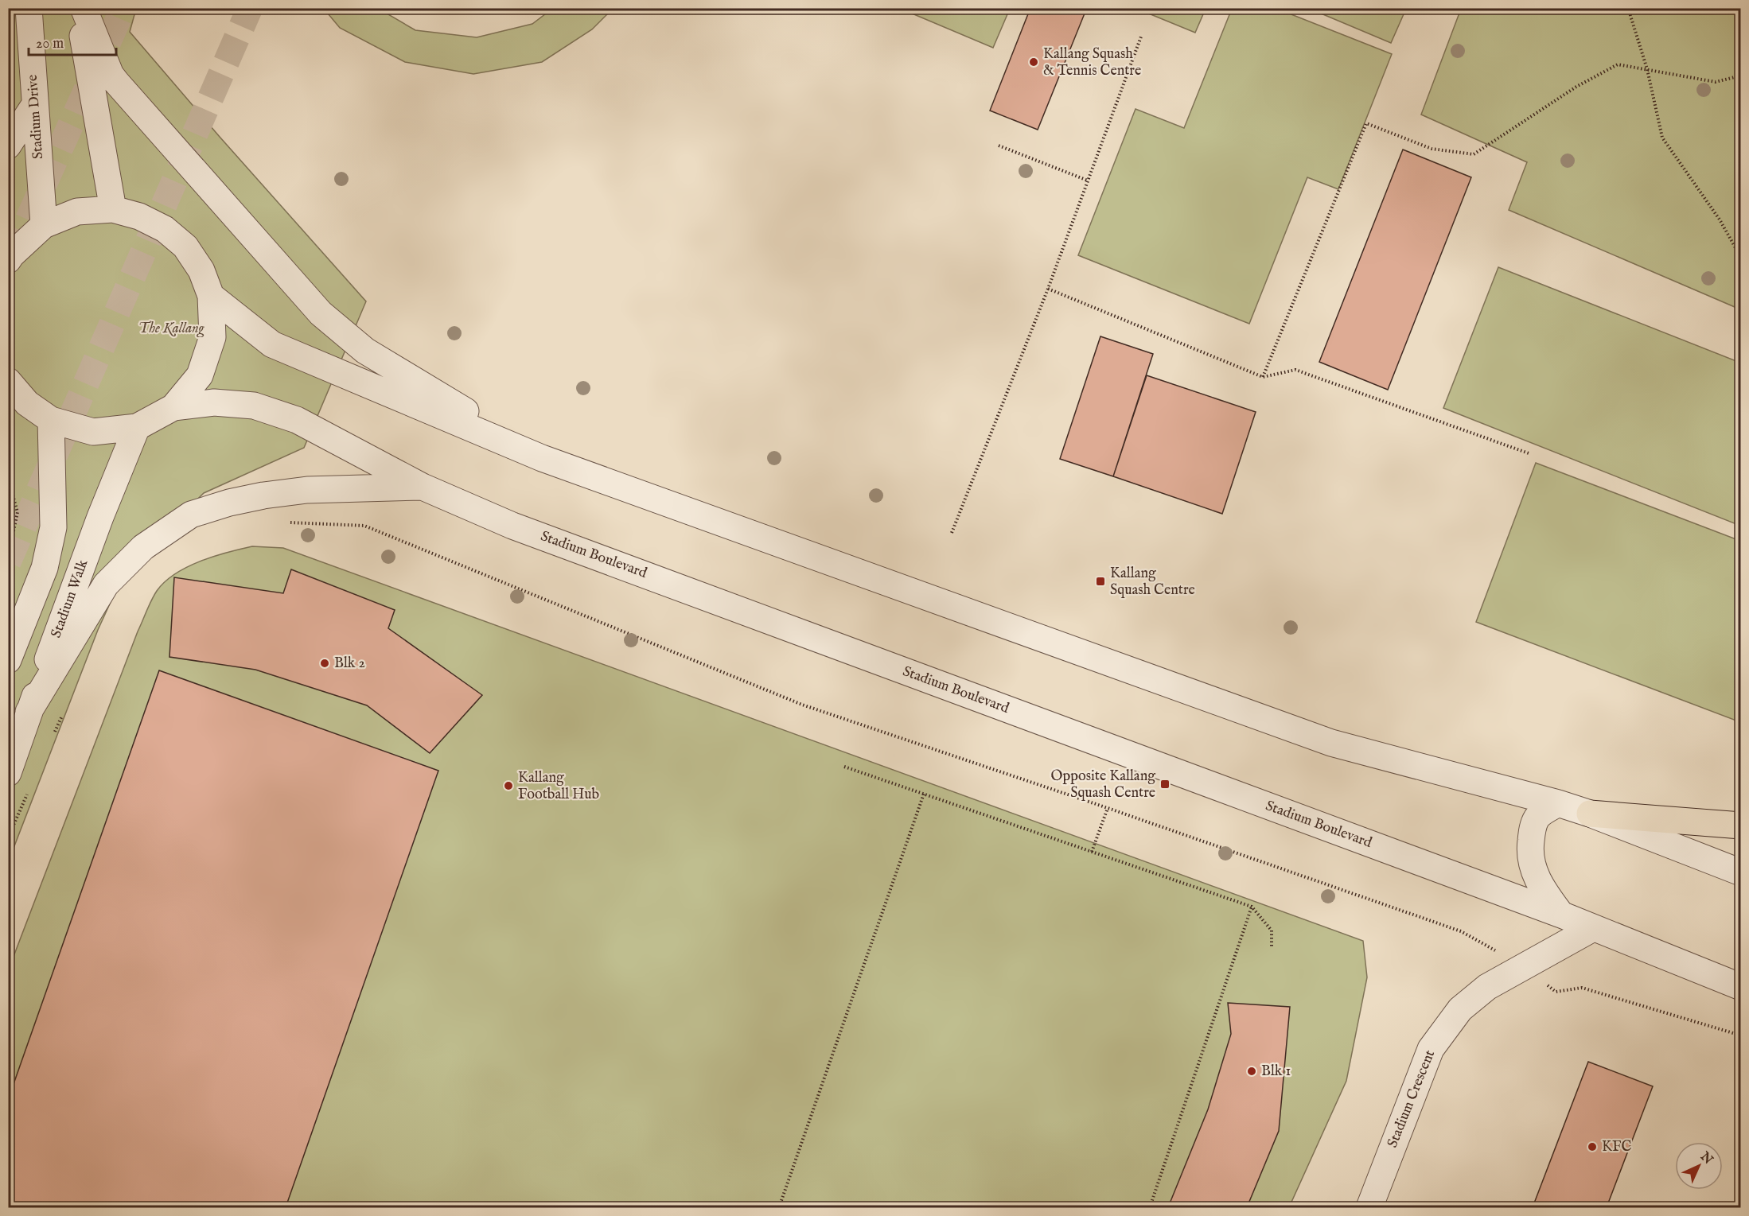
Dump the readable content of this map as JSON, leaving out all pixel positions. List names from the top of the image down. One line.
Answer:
{"streets":{"street":["Stadium Drive","Stadium Boulevard","Stadium Walk","Stadium Crescent"]},"crossings":[["Stadium Drive","Stadium Boulevard"],["Stadium Boulevard","Stadium Walk"],["Stadium Boulevard","Stadium Crescent"]],"parks":["The Kallang"],"places":{"other":["Kallang Squash & Tennis Centre","Blk 2","Kallang Football Hub","Blk 1","KFC"],"transit":["Kallang Squash Centre","Opposite Kallang Squash Centre"]},"scale_bar":"20 m","north":"top right"}
